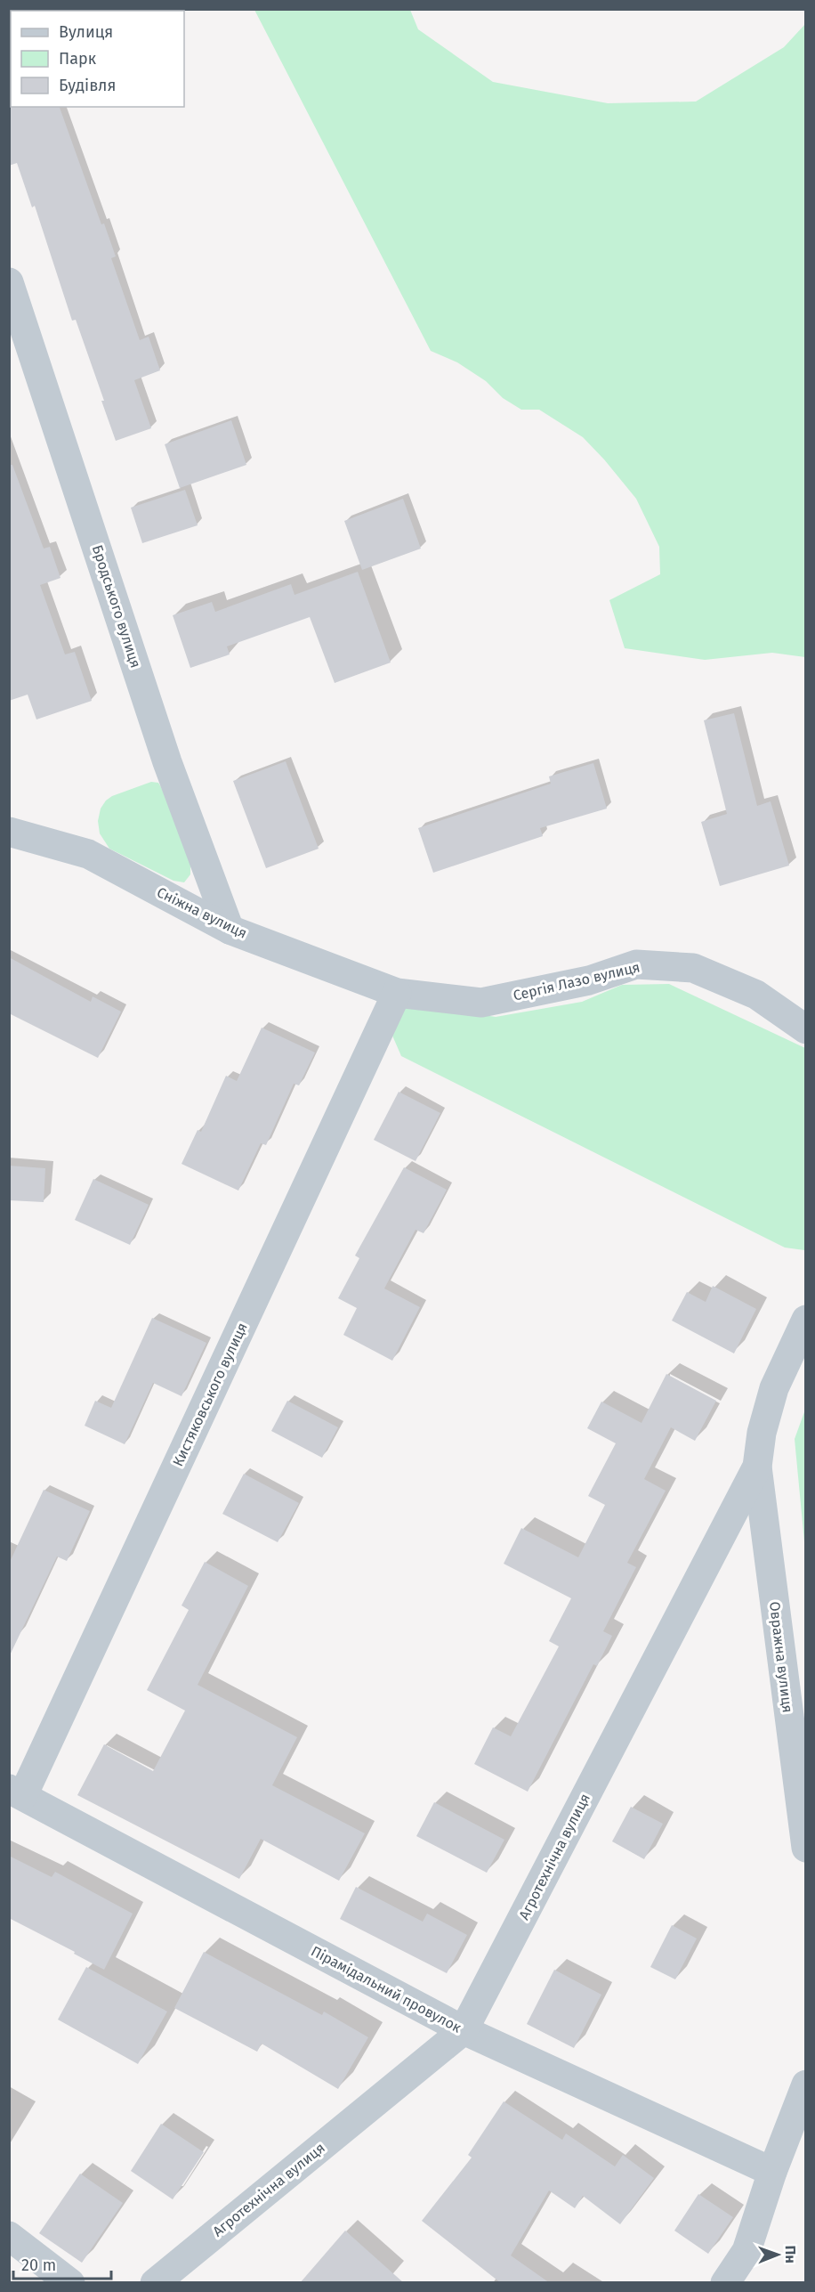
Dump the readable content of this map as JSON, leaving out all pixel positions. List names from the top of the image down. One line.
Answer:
{"streets":{"street":["Бродського вулиця","Сніжна вулиця","Сергія Лазо вулиця","Кистяковського вулиця","Овражна вулиця","Агротехнічна вулиця","Пірамідальний провулок"]},"crossings":[["Бродського вулиця","Сніжна вулиця"],["Сніжна вулиця","Сергія Лазо вулиця"],["Сніжна вулиця","Кистяковського вулиця"],["Сергія Лазо вулиця","Кистяковського вулиця"],["Кистяковського вулиця","Пірамідальний провулок"],["Овражна вулиця","Агротехнічна вулиця"],["Агротехнічна вулиця","Пірамідальний провулок"]],"legend":["Вулиця","Парк","Будівля"],"scale_bar":"20 m","north":"right"}
